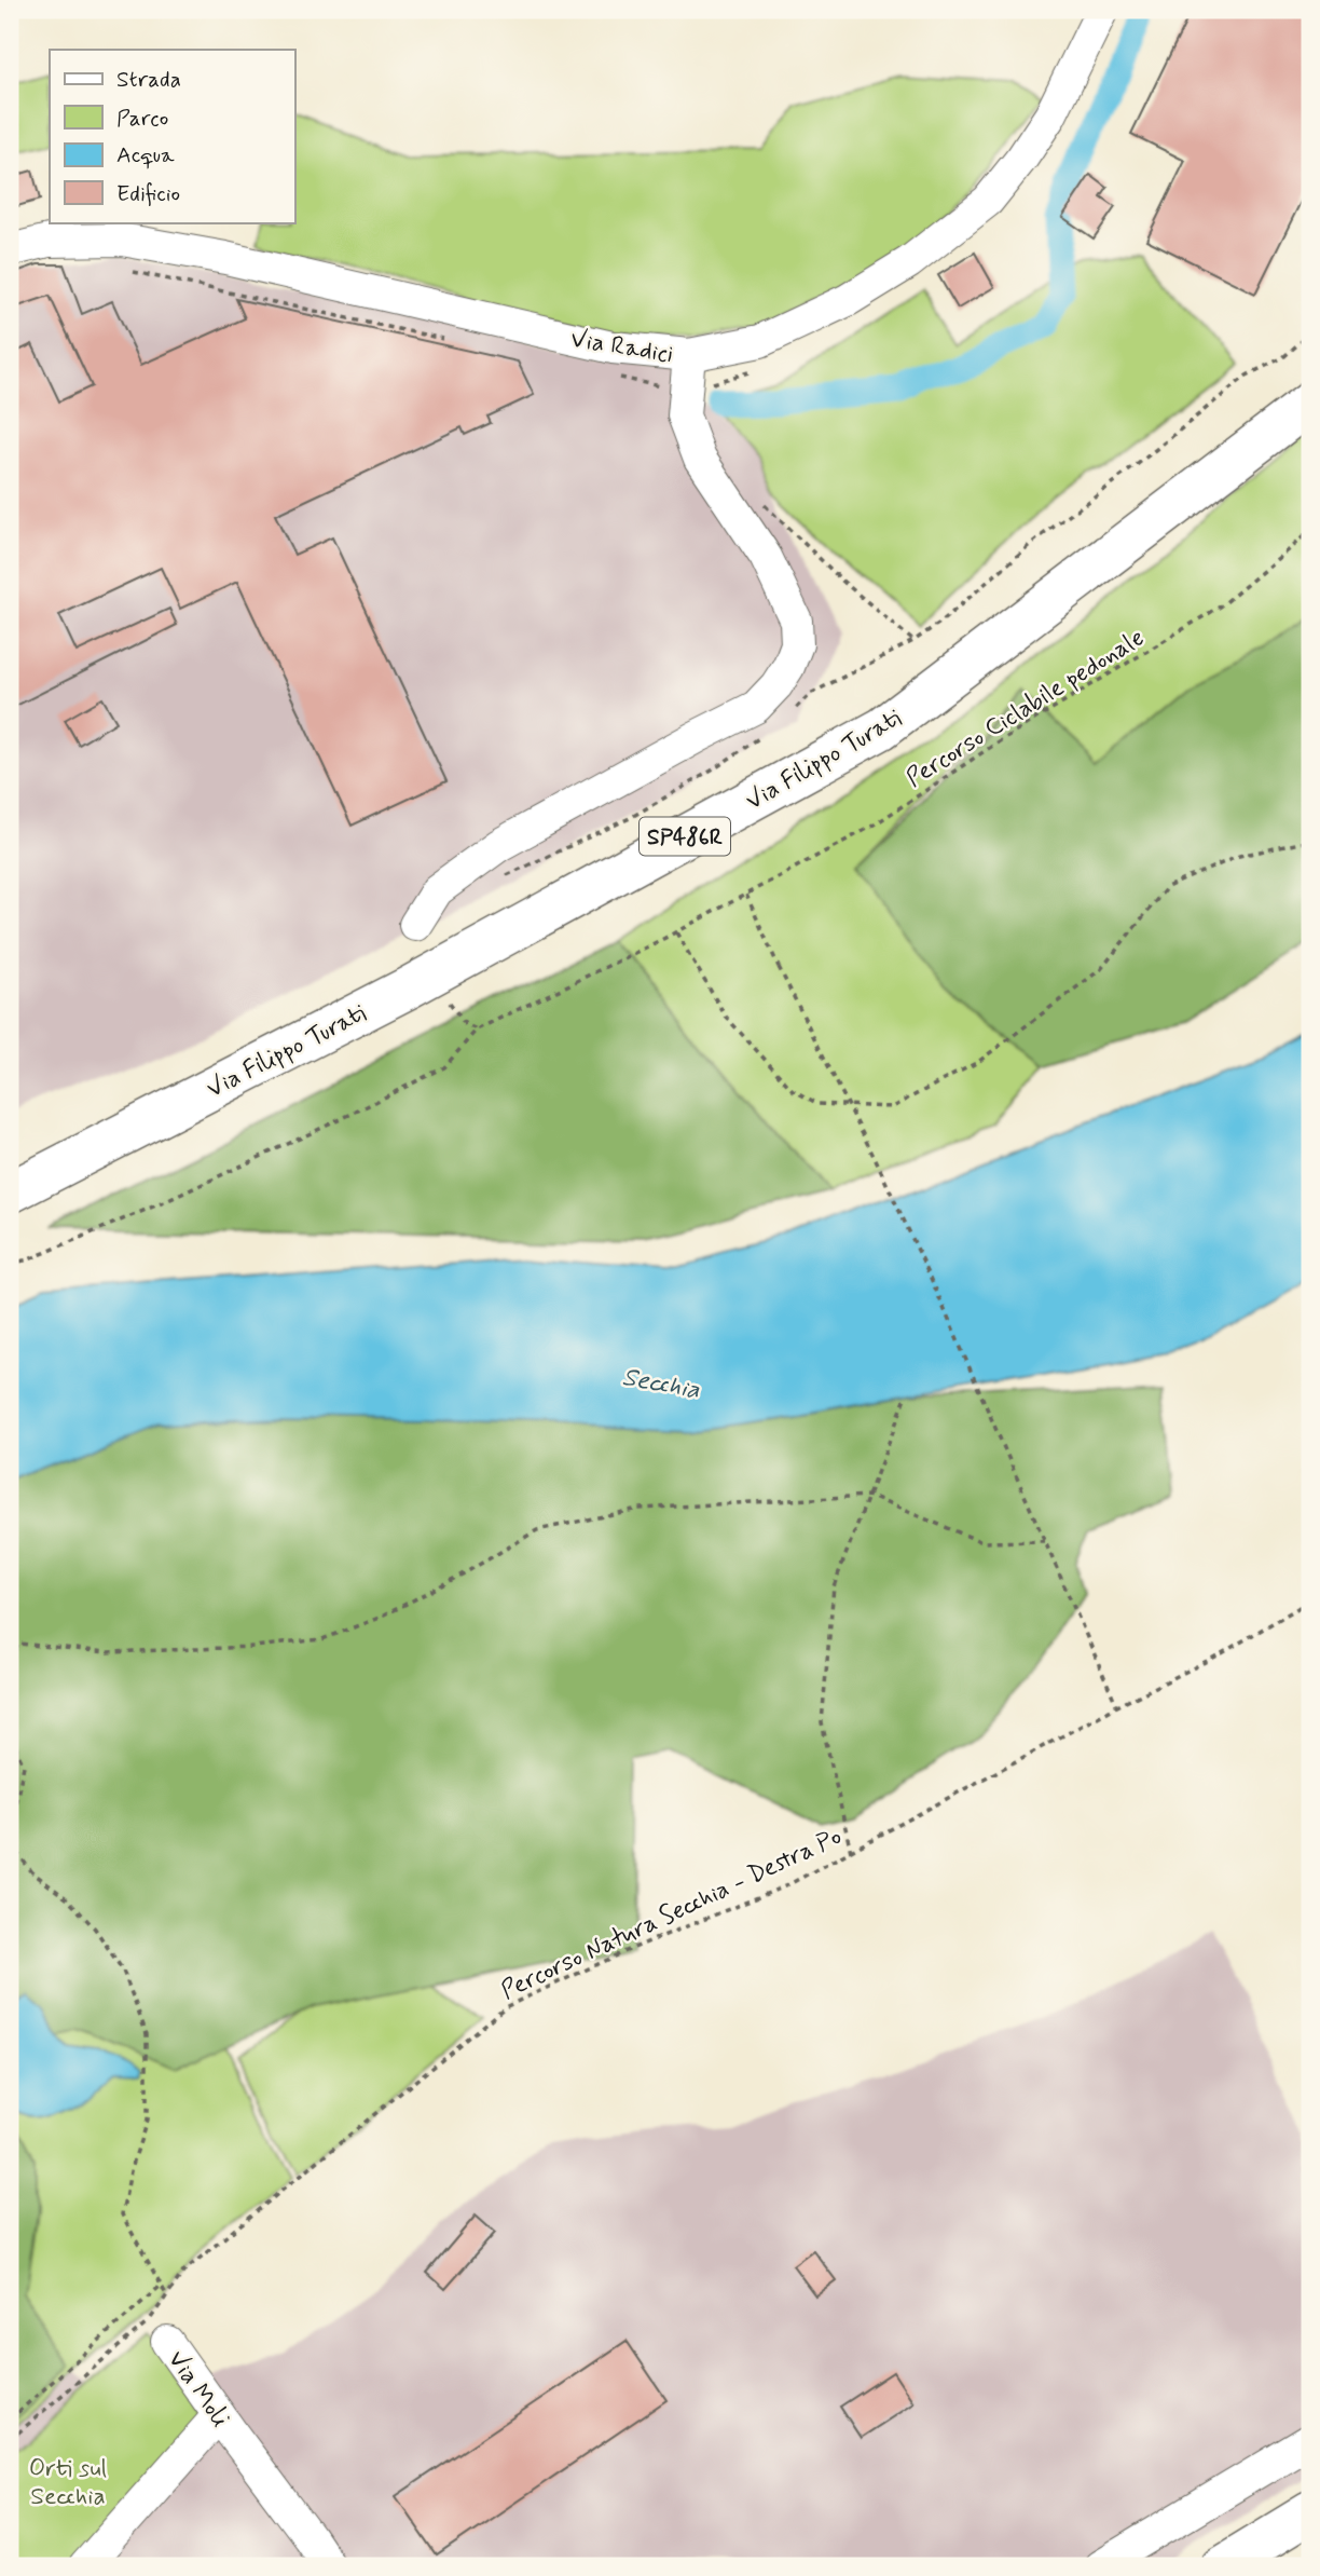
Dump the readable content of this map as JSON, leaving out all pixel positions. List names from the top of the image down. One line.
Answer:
{"streets":{"main road":["Via Filippo Turati","SP486R"],"street":["Via Radici","Via Moli"],"path":["Percorso Ciclabile pedonale","Percorso Natura Secchia - Destra Po"]},"water":["Secchia"],"parks":["Orti sul Secchia"],"legend":["Strada","Parco","Acqua","Edificio"]}
